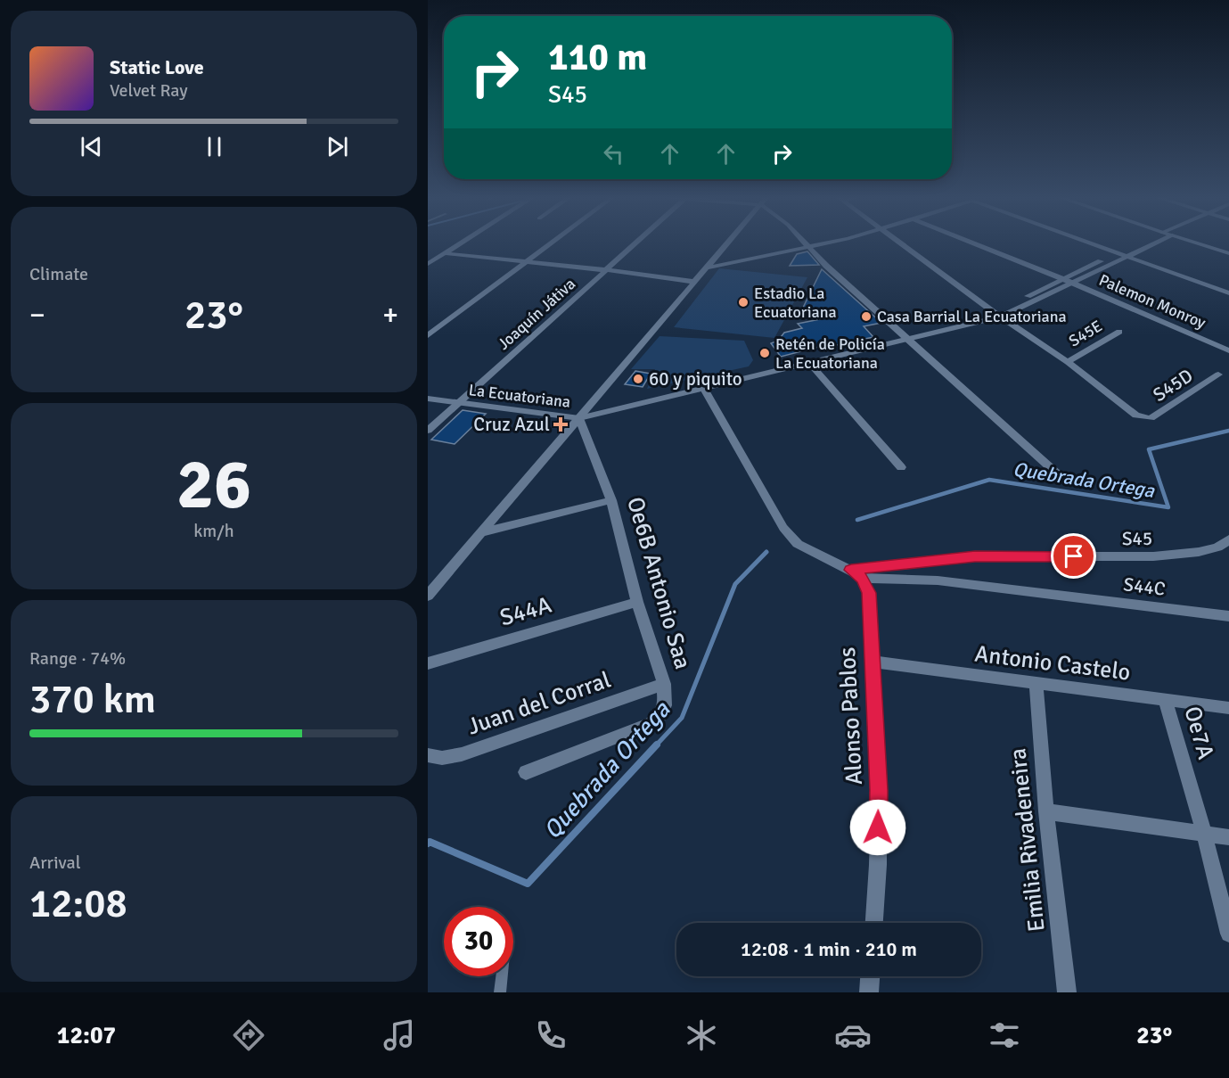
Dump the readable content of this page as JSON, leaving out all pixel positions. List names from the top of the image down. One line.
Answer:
{"streets":{"street":["Palemon Monroy","Joaquín Játiva","S45E","S45D","La Ecuatoriana","S45","Oe6B Antonio Saa","S44C","S44A","Antonio Castelo","Juan del Corral","Alonso Pablos","Oe7A","Emilia Rivadeneira"]},"crossings":[["Palemon Monroy","La Ecuatoriana"],["Joaquín Játiva","La Ecuatoriana"],["S45E","S45D"],["La Ecuatoriana","Oe6B Antonio Saa"],["Oe6B Antonio Saa","S44A"],["Oe6B Antonio Saa","Juan del Corral"],["S44C","Alonso Pablos"],["Antonio Castelo","Alonso Pablos"],["Antonio Castelo","Oe7A"],["Antonio Castelo","Emilia Rivadeneira"]],"water":["Quebrada Ortega"],"places":{"other":["Estadio La Ecuatoriana","Casa Barrial La Ecuatoriana","Retén de Policía La Ecuatoriana","60 y piquito"],"health":["Cruz Azul"]},"page":{"turn":["110 m","S45"],"song":["Static Love","Velvet Ray"],"tile":["Climate",["26","km/h"],["Range · 74%","370 km"],["Arrival","12:08"]],"heat":["−","23°","+"],"limit":"30","trip":"12:08 · 1 min · 210 m","tabs":["12:07","23°"]}}
